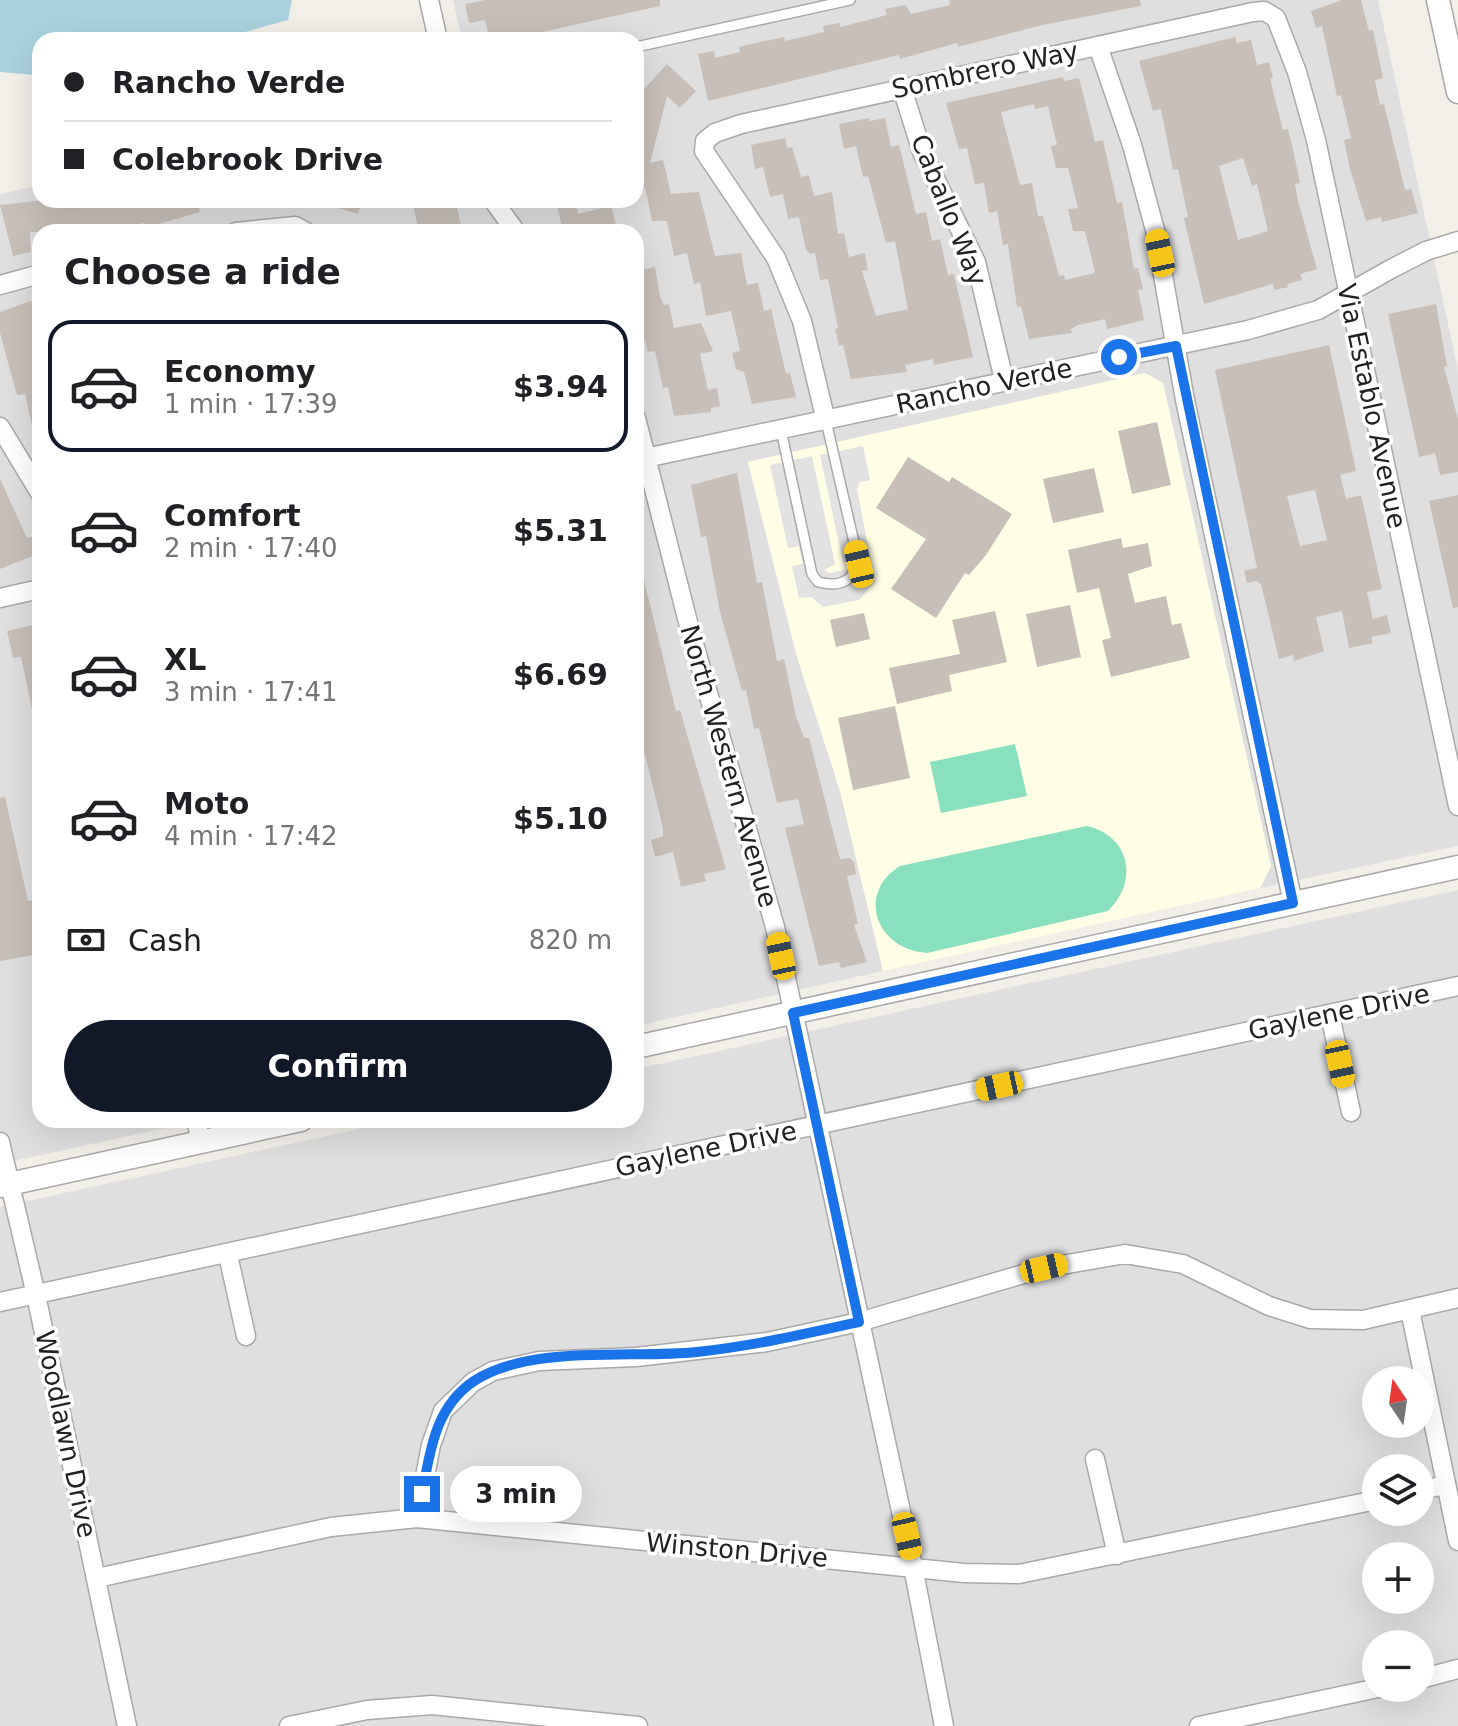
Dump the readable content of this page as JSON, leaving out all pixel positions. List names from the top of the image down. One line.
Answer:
{"streets":{"street":["Sombrero Way","Caballo Way","Rancho Verde","Via Establo Avenue","North Western Avenue","Gaylene Drive","Woodlawn Drive","Winston Drive"]},"crossings":[["Sombrero Way","Caballo Way"],["Sombrero Way","Rancho Verde"],["Sombrero Way","Via Establo Avenue"],["Caballo Way","Rancho Verde"],["Rancho Verde","Via Establo Avenue"],["North Western Avenue","Gaylene Drive"],["North Western Avenue","Winston Drive"],["Gaylene Drive","Woodlawn Drive"],["Woodlawn Drive","Winston Drive"]],"north":"top","page":{"banner":["Rancho Verde","Colebrook Drive"],"heading":"Choose a ride","list":[{"name":"Economy","note":"1 min · 17:39","value":"$3.94"},{"name":"Comfort","note":"2 min · 17:40","value":"$5.31"},{"name":"XL","note":"3 min · 17:41","value":"$6.69"},{"name":"Moto","note":"4 min · 17:42","value":"$5.10"}],"pay":["Cash","820 m"],"buttons":"Confirm","map_buttons":["+","−"],"bubble":"3 min"}}
